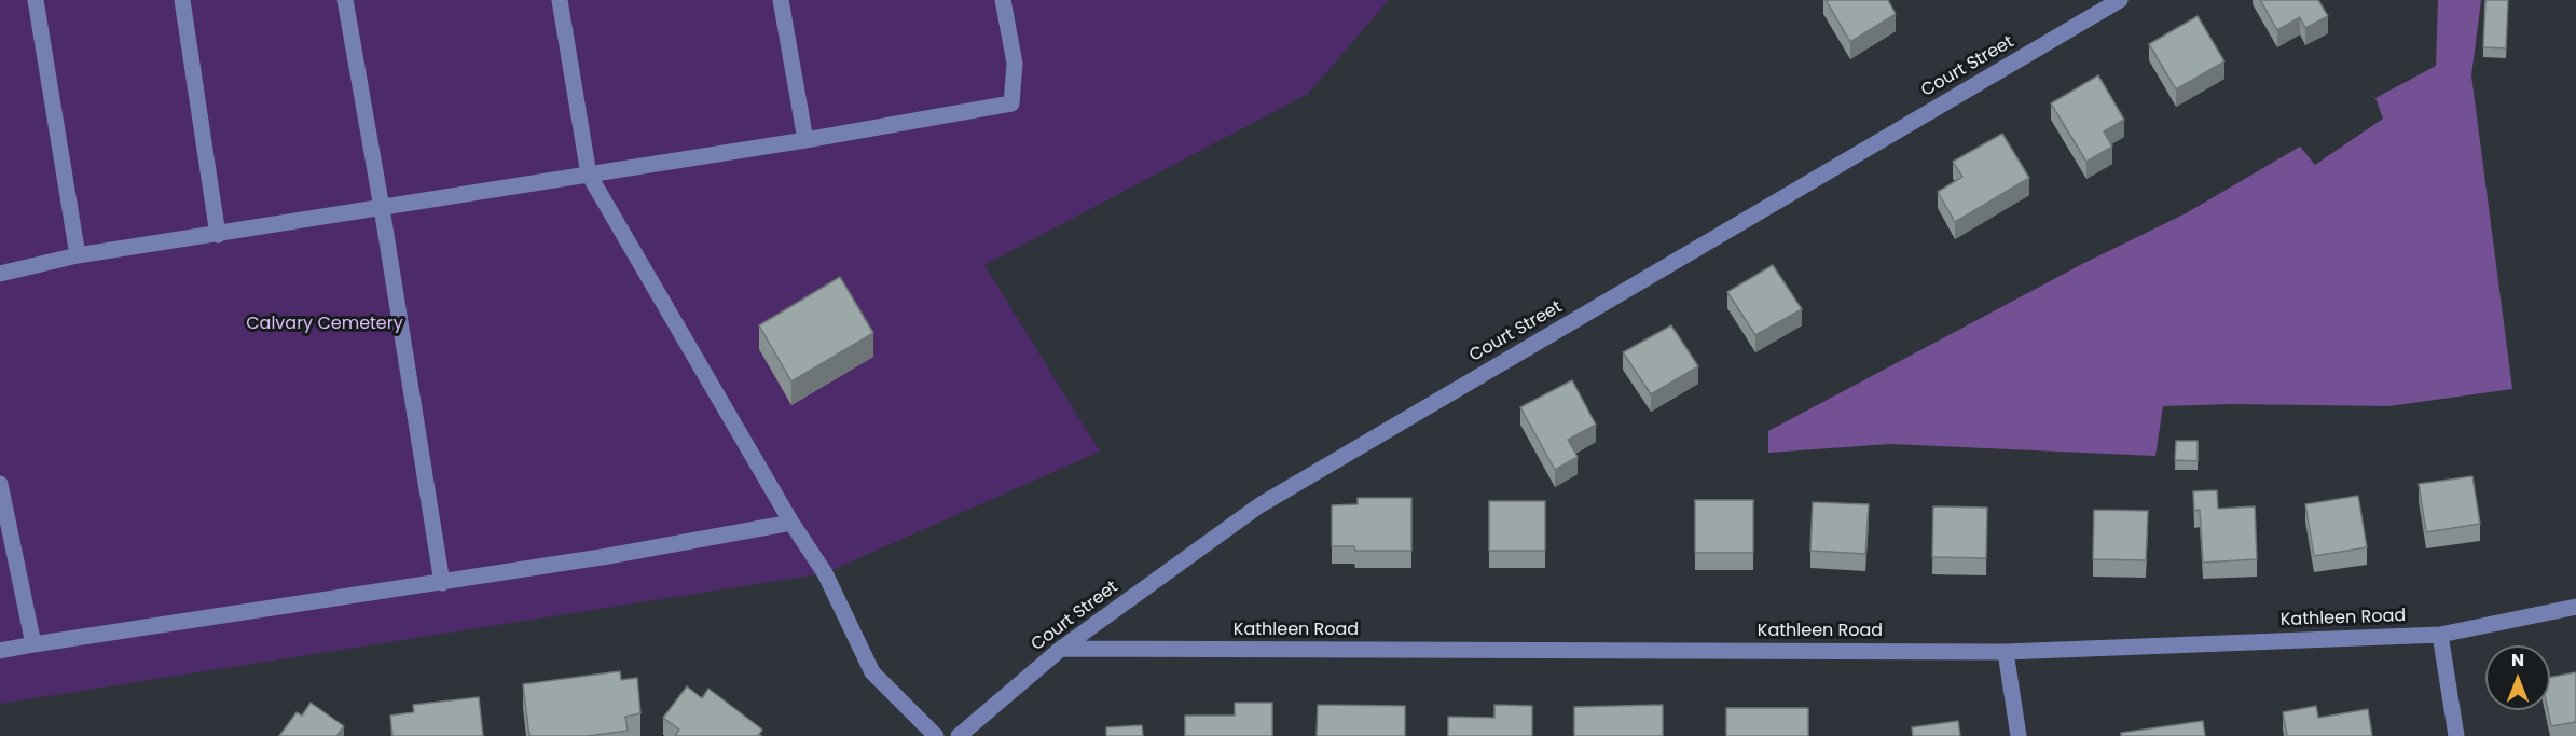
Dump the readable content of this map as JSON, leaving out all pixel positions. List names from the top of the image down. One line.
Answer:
{"streets":{"street":["Court Street","Kathleen Road"]},"crossings":[["Court Street","Kathleen Road"]],"parks":["Calvary Cemetery"],"north":"top"}
